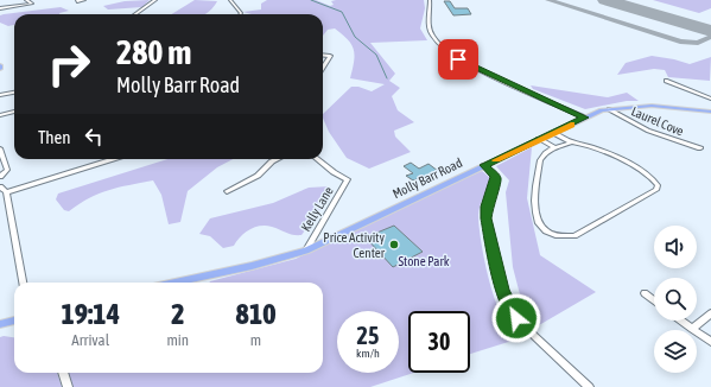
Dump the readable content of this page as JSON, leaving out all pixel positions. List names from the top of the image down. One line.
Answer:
{"streets":{"main road":["Molly Barr Road"],"street":["Laurel Cove","Kelly Lane"]},"crossings":[["Laurel Cove","Molly Barr Road"],["Molly Barr Road","Kelly Lane"]],"parks":["Stone Park"],"places":["Price Activity Center"],"page":{"turn":["280 m","Molly Barr Road"],"then":"Then","eta":["19:14","Arrival","2","min","810","m"],"speed":"25 km/h","limit":"30"}}
